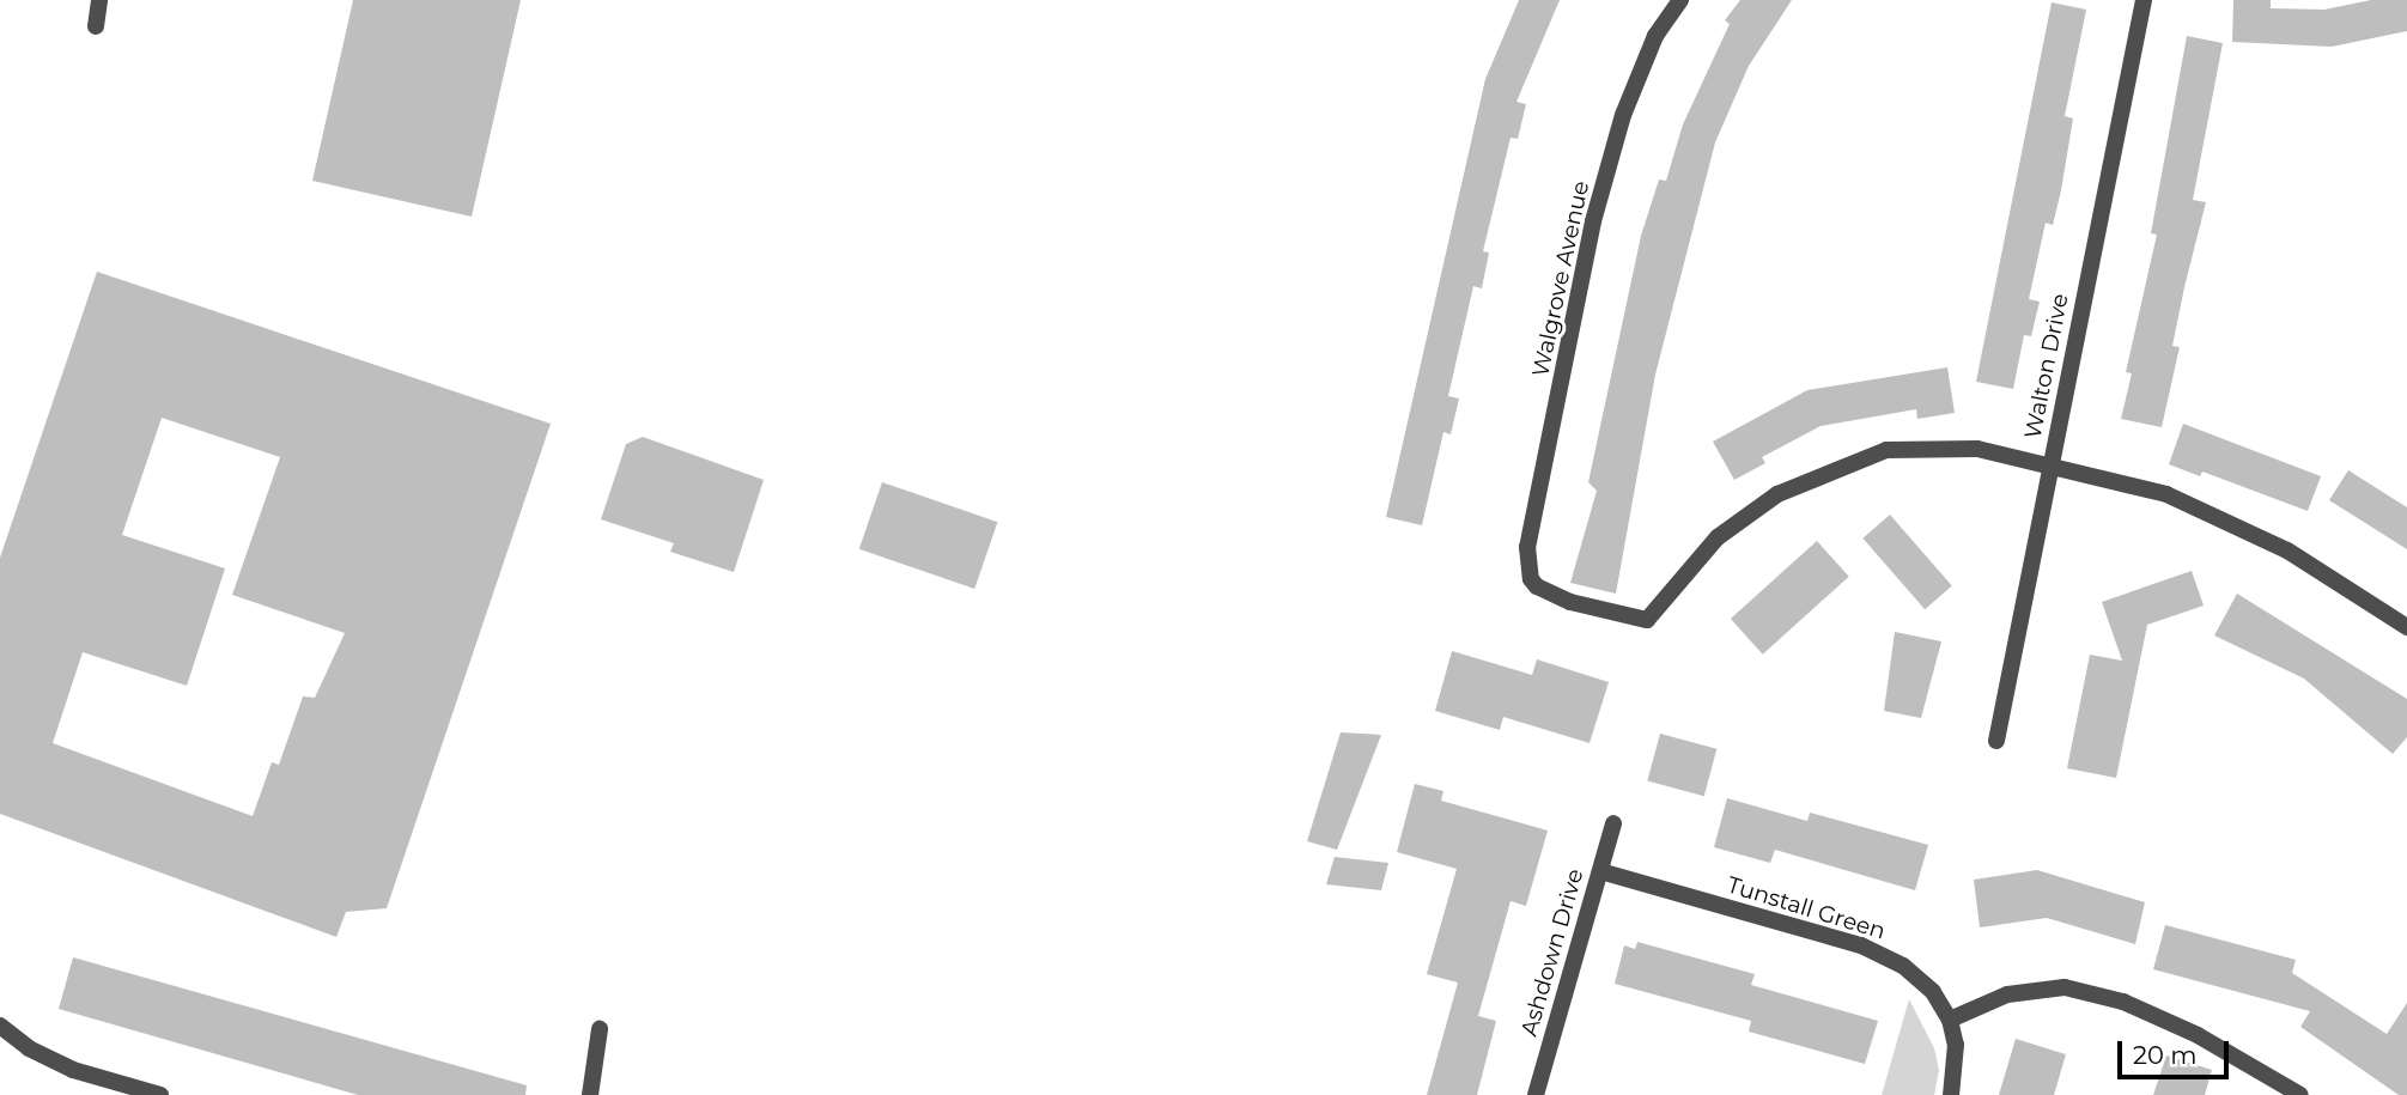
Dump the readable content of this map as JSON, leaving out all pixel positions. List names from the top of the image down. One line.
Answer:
{"streets":{"street":["Walgrove Avenue","Walton Drive","Tunstall Green","Ashdown Drive"]},"crossings":[["Walgrove Avenue","Walton Drive"],["Tunstall Green","Ashdown Drive"]],"scale_bar":"20 m"}
